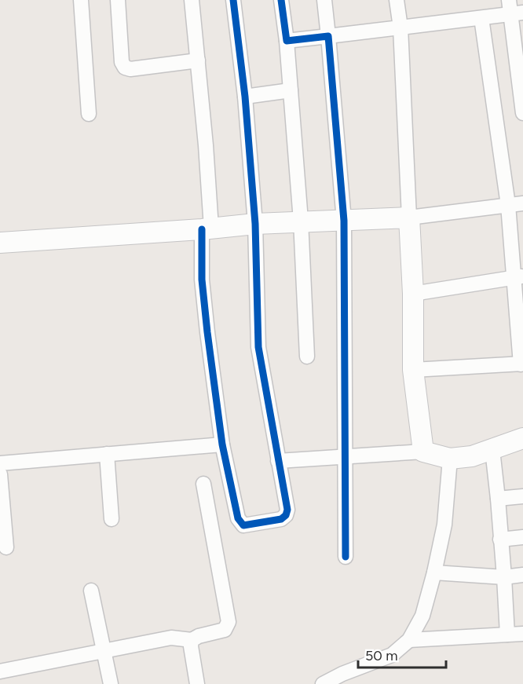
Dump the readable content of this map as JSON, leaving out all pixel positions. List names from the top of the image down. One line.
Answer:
{"scale_bar":"50 m"}
